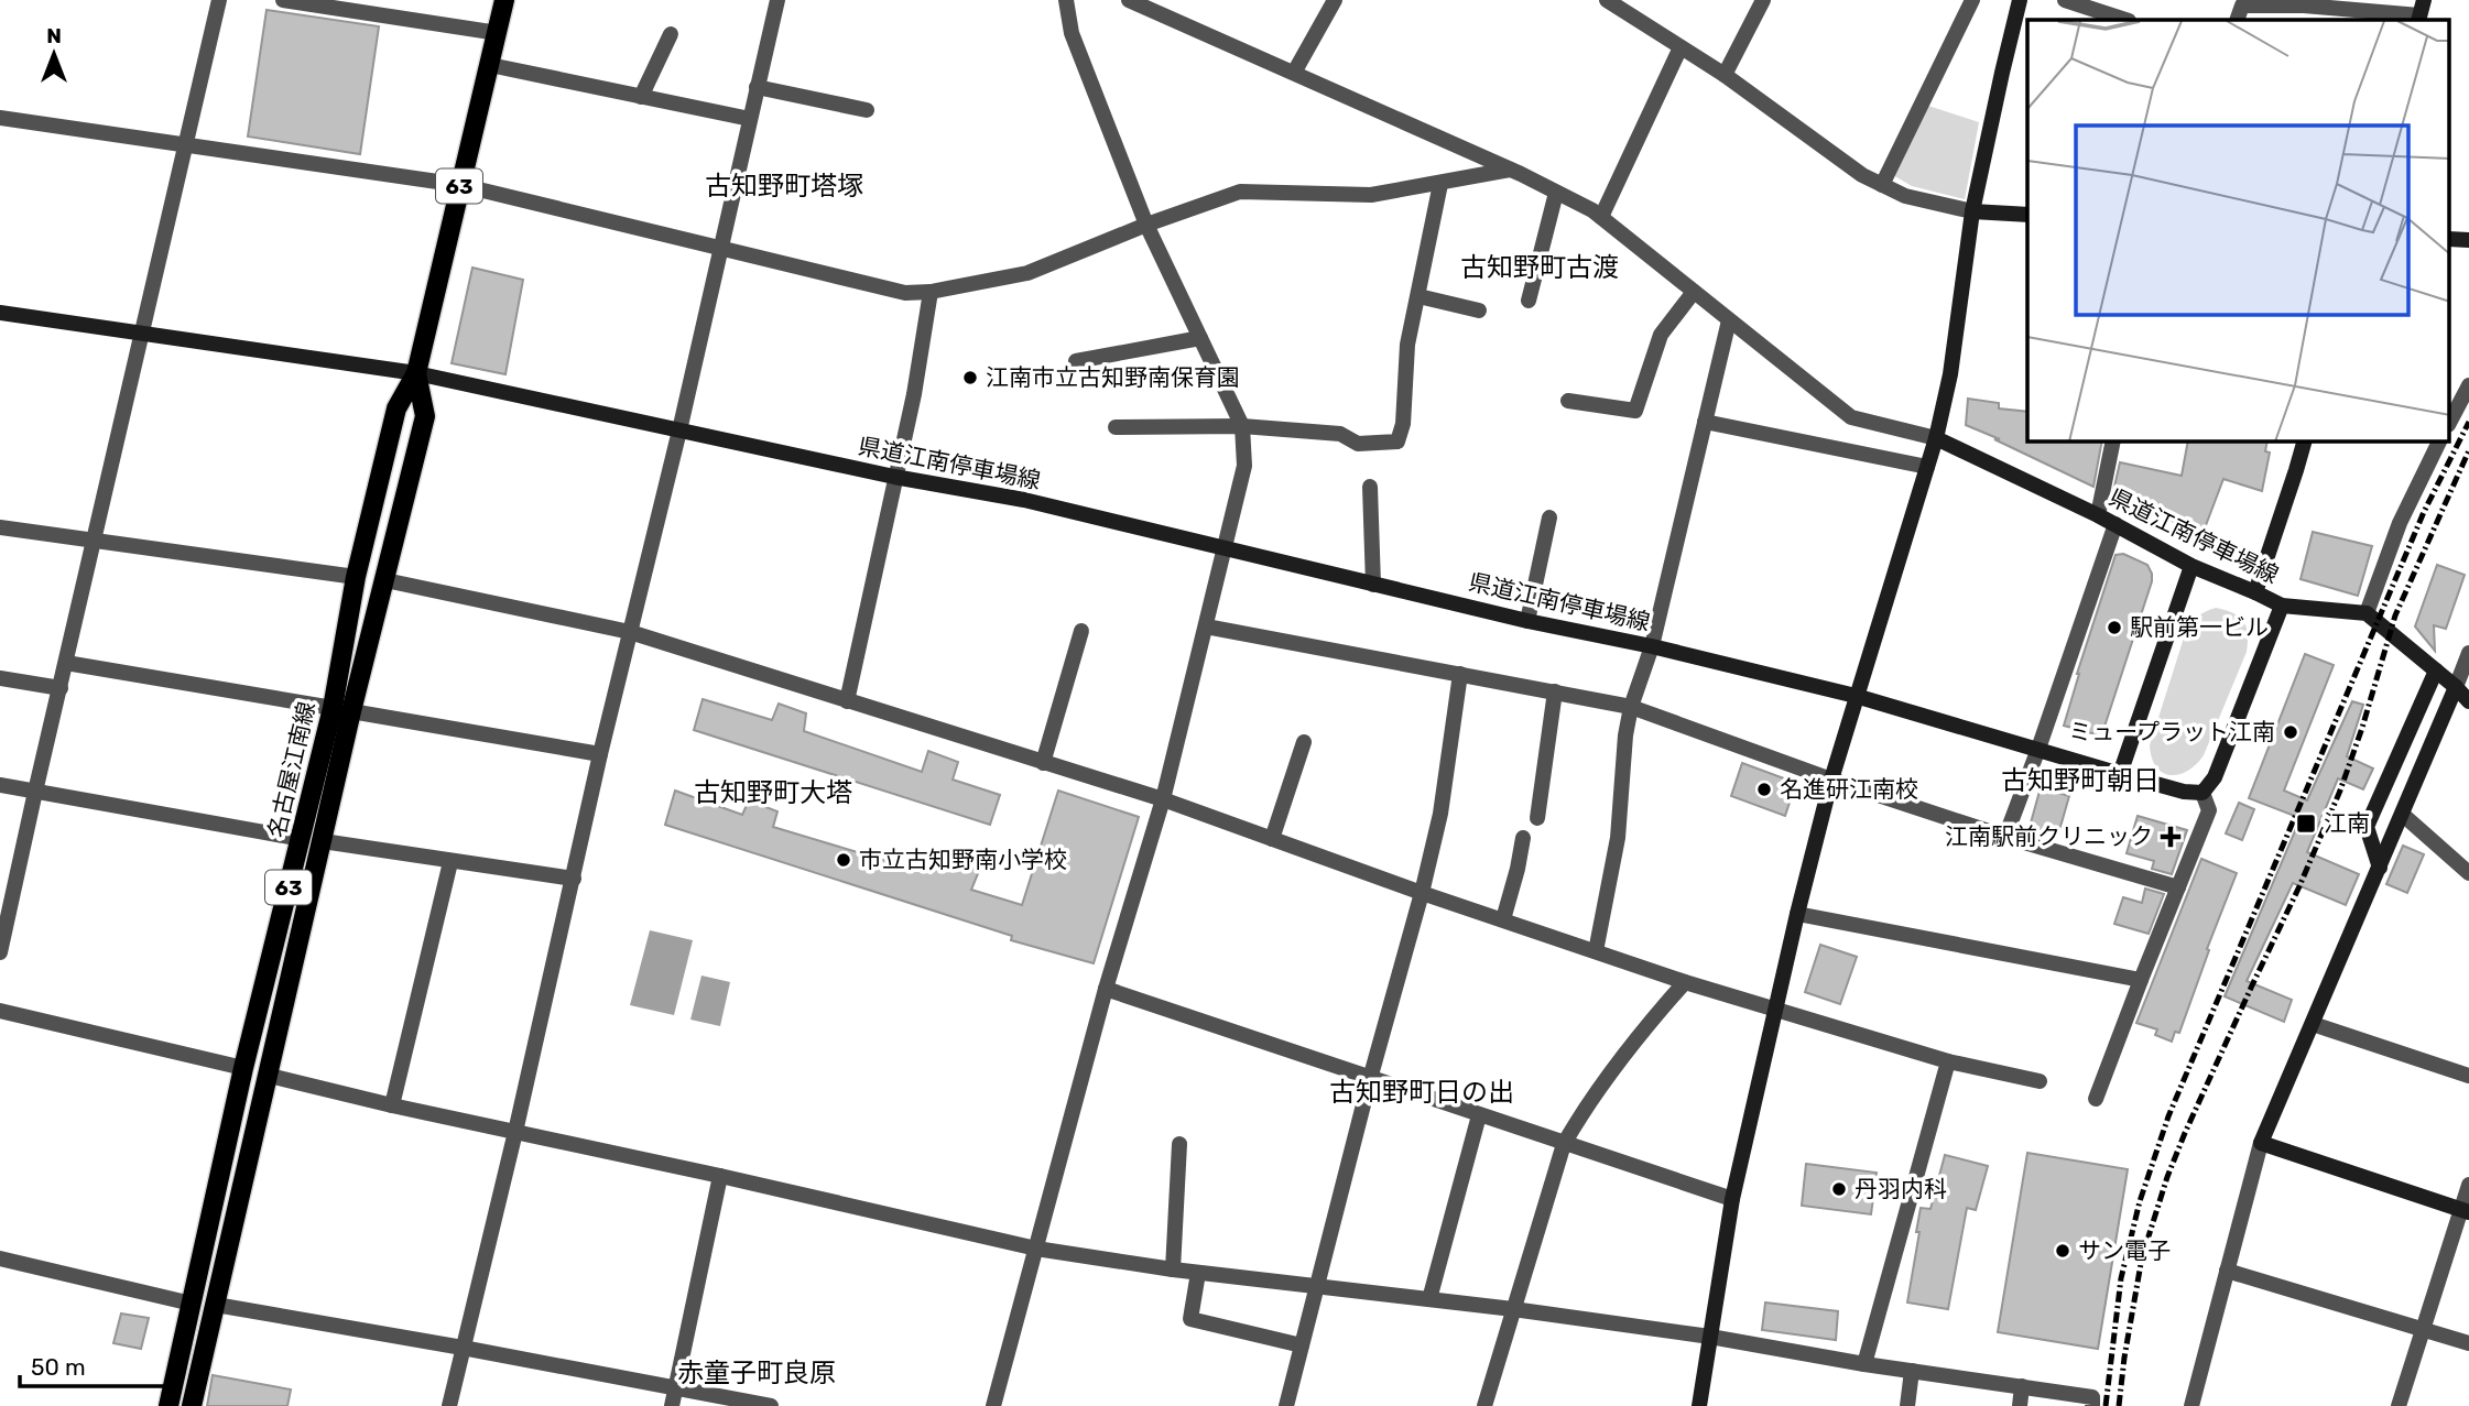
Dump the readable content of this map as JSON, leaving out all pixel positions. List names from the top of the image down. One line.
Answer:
{"streets":{"main road":["63","名古屋江南線"],"street":["県道江南停車場線"]},"crossings":[["県道江南停車場線","名古屋江南線"]],"districts":["古知野町塔塚","古知野町古渡","古知野町朝日","古知野町大塔","古知野町日の出","赤童子町良原"],"places":{"other":["江南市立古知野南保育園","駅前第一ビル","ミュープラット江南","名進研江南校","市立古知野南小学校","丹羽内科","サン電子"],"transit":["江南"],"health":["江南駅前クリニック"]},"scale_bar":"50 m","north":"top"}
